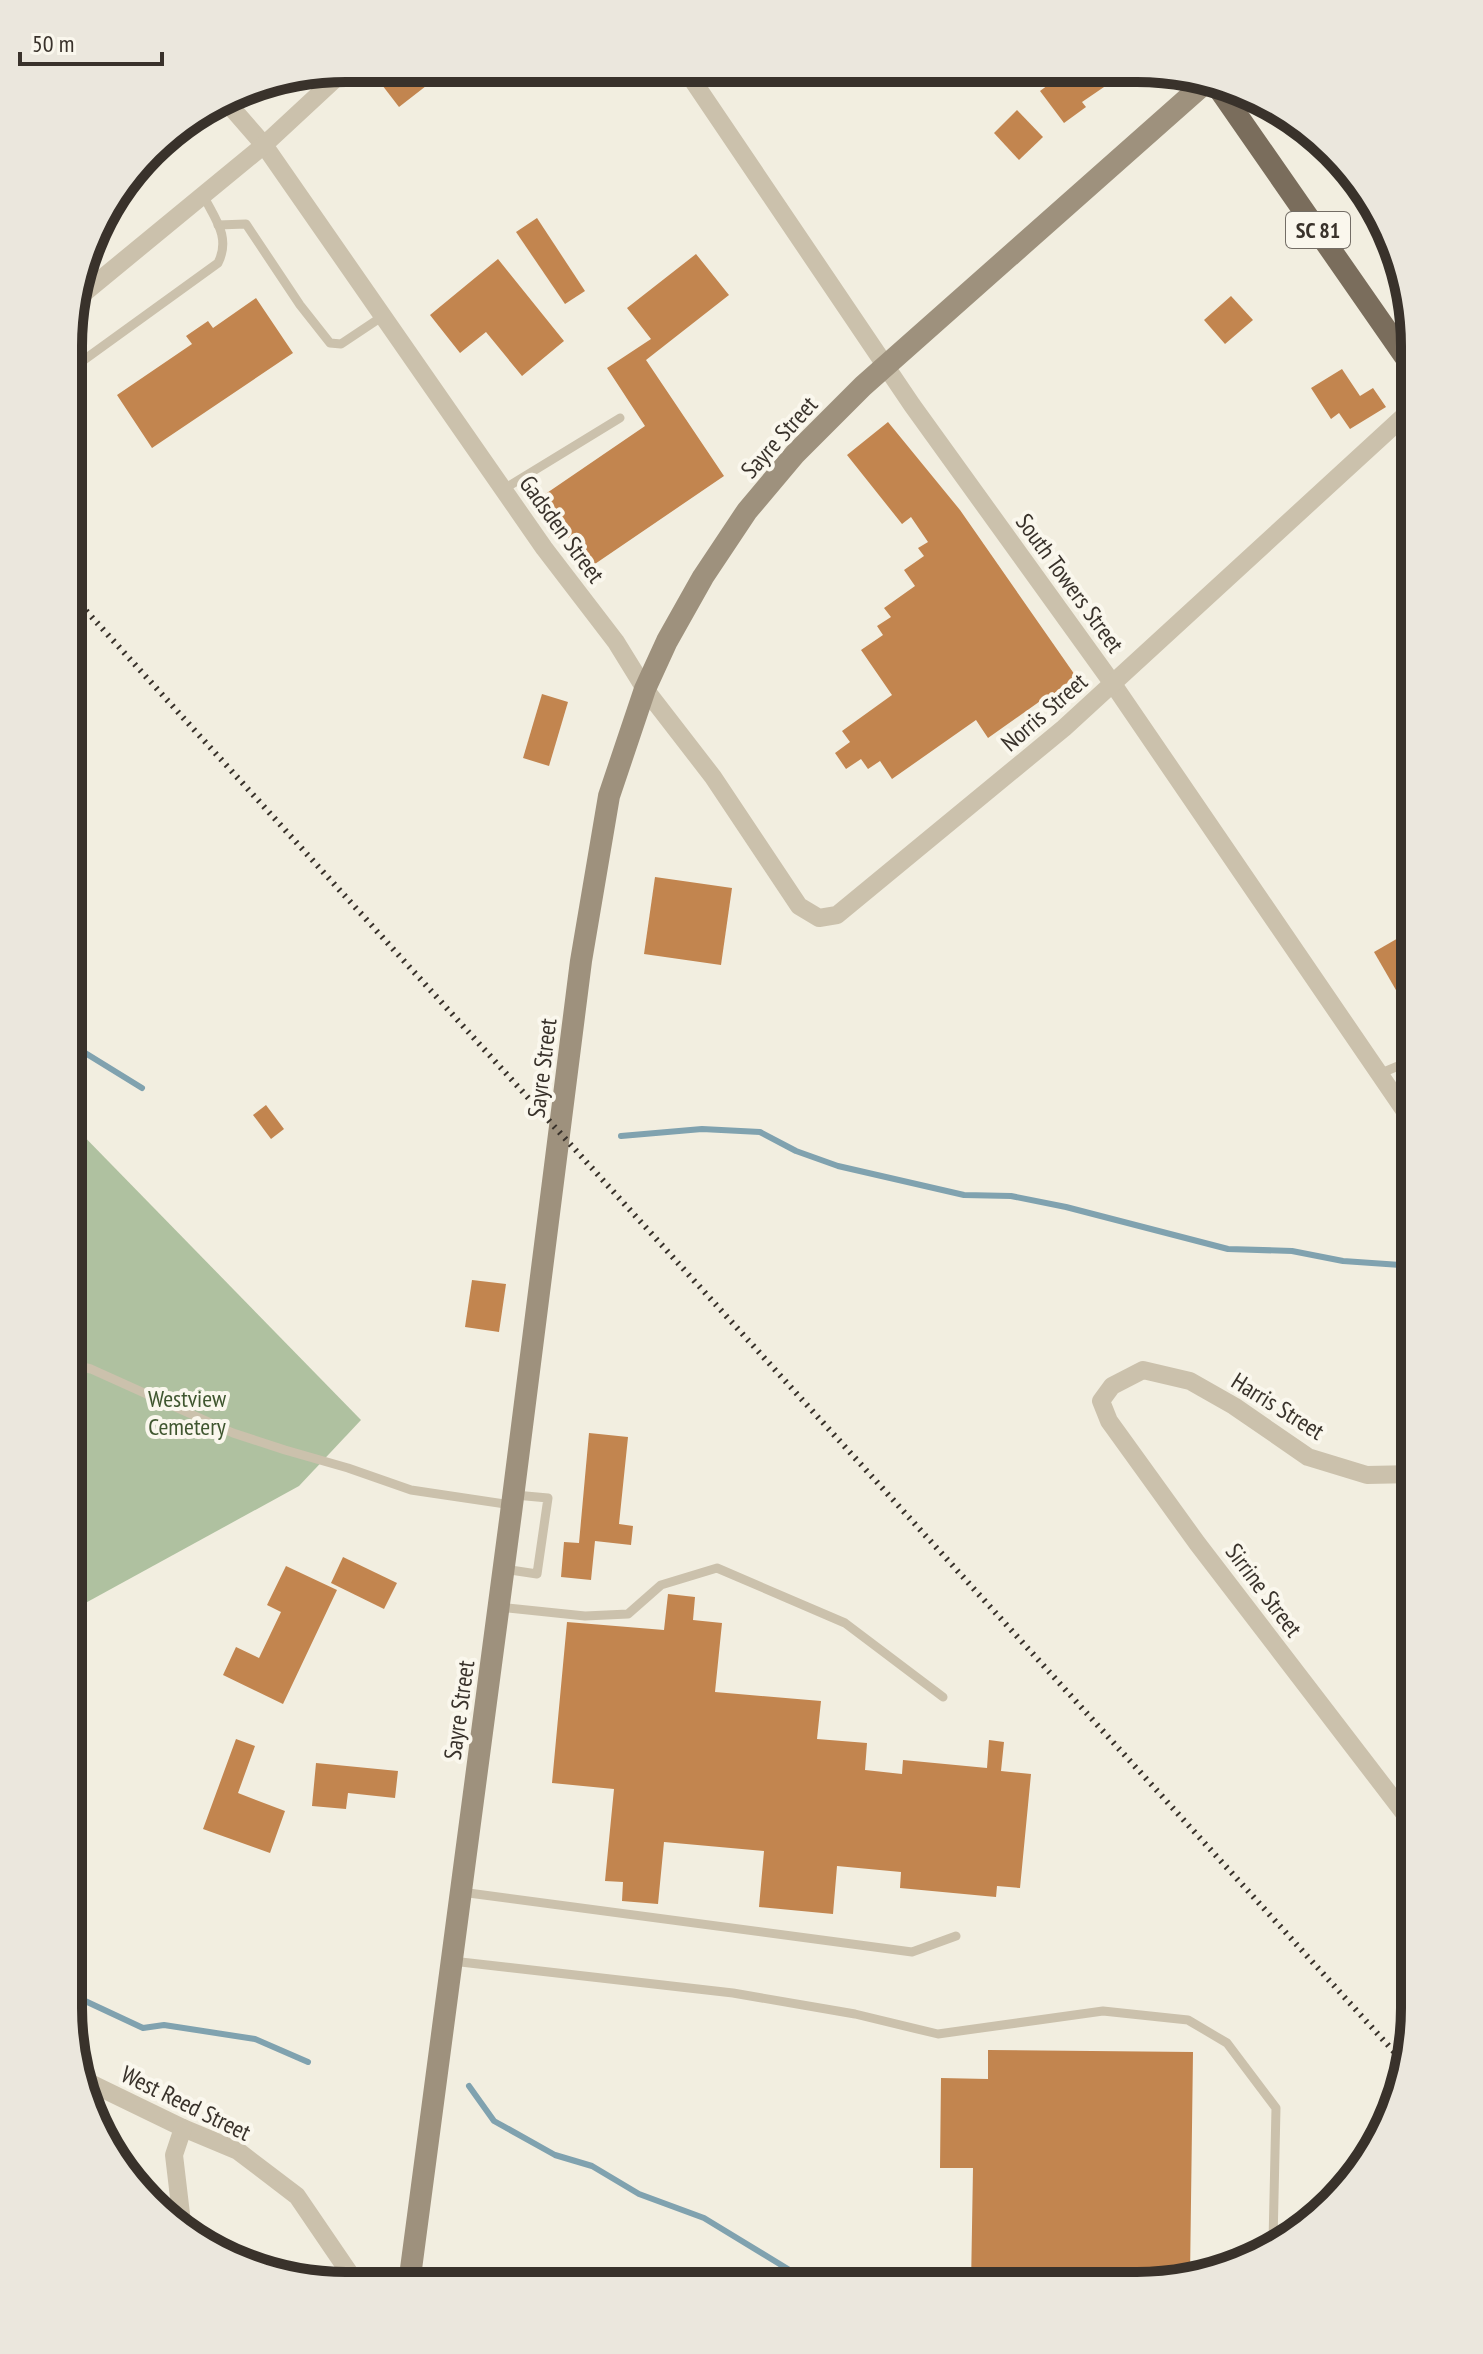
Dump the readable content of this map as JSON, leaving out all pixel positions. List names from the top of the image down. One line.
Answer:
{"streets":{"main road":["SC 81","Sayre Street"],"street":["Gadsden Street","South Towers Street","Norris Street","Harris Street","Sirrine Street","West Reed Street"]},"crossings":[["Sayre Street","Gadsden Street"],["Sayre Street","South Towers Street"],["Gadsden Street","Norris Street"],["South Towers Street","Norris Street"],["Harris Street","Sirrine Street"]],"parks":["Westview Cemetery"],"scale_bar":"50 m"}
